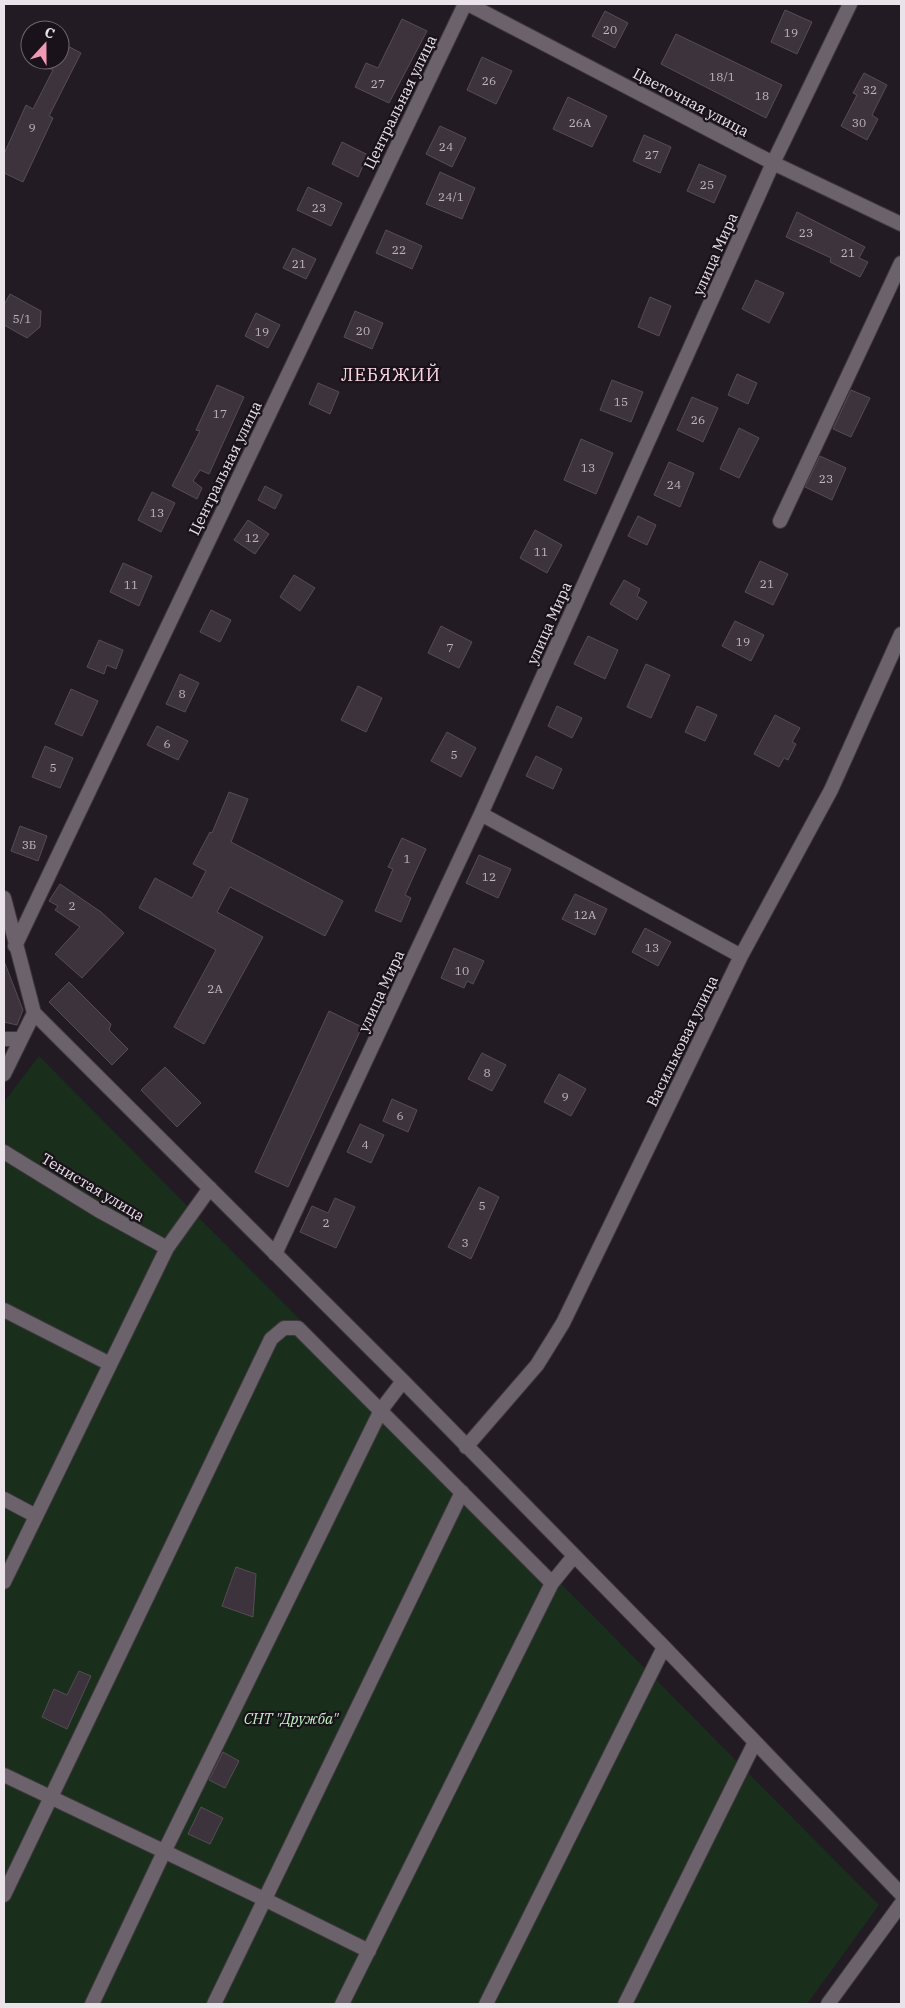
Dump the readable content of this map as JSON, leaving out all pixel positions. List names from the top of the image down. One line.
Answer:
{"streets":{"street":["Центральная улица","Цветочная улица","улица Мира","Васильковая улица","Тенистая улица"]},"crossings":[["Центральная улица","Цветочная улица"],["Цветочная улица","улица Мира"]],"districts":["ЛЕБЯЖИЙ"],"parks":["СНТ \"Дружба\""],"house_numbers":["20","19","18/1","26","27","32","18","26А","30","9","24","27","25","24/1","23","23","22","21","21","5/1","20","19","15","17","26","13","23","24","13","12","11","21","11","19","7","8","6","5","5","3Б","1","12","2","12А","13","10","2А","8","9","6","4","5","2","3"],"north":"top"}
